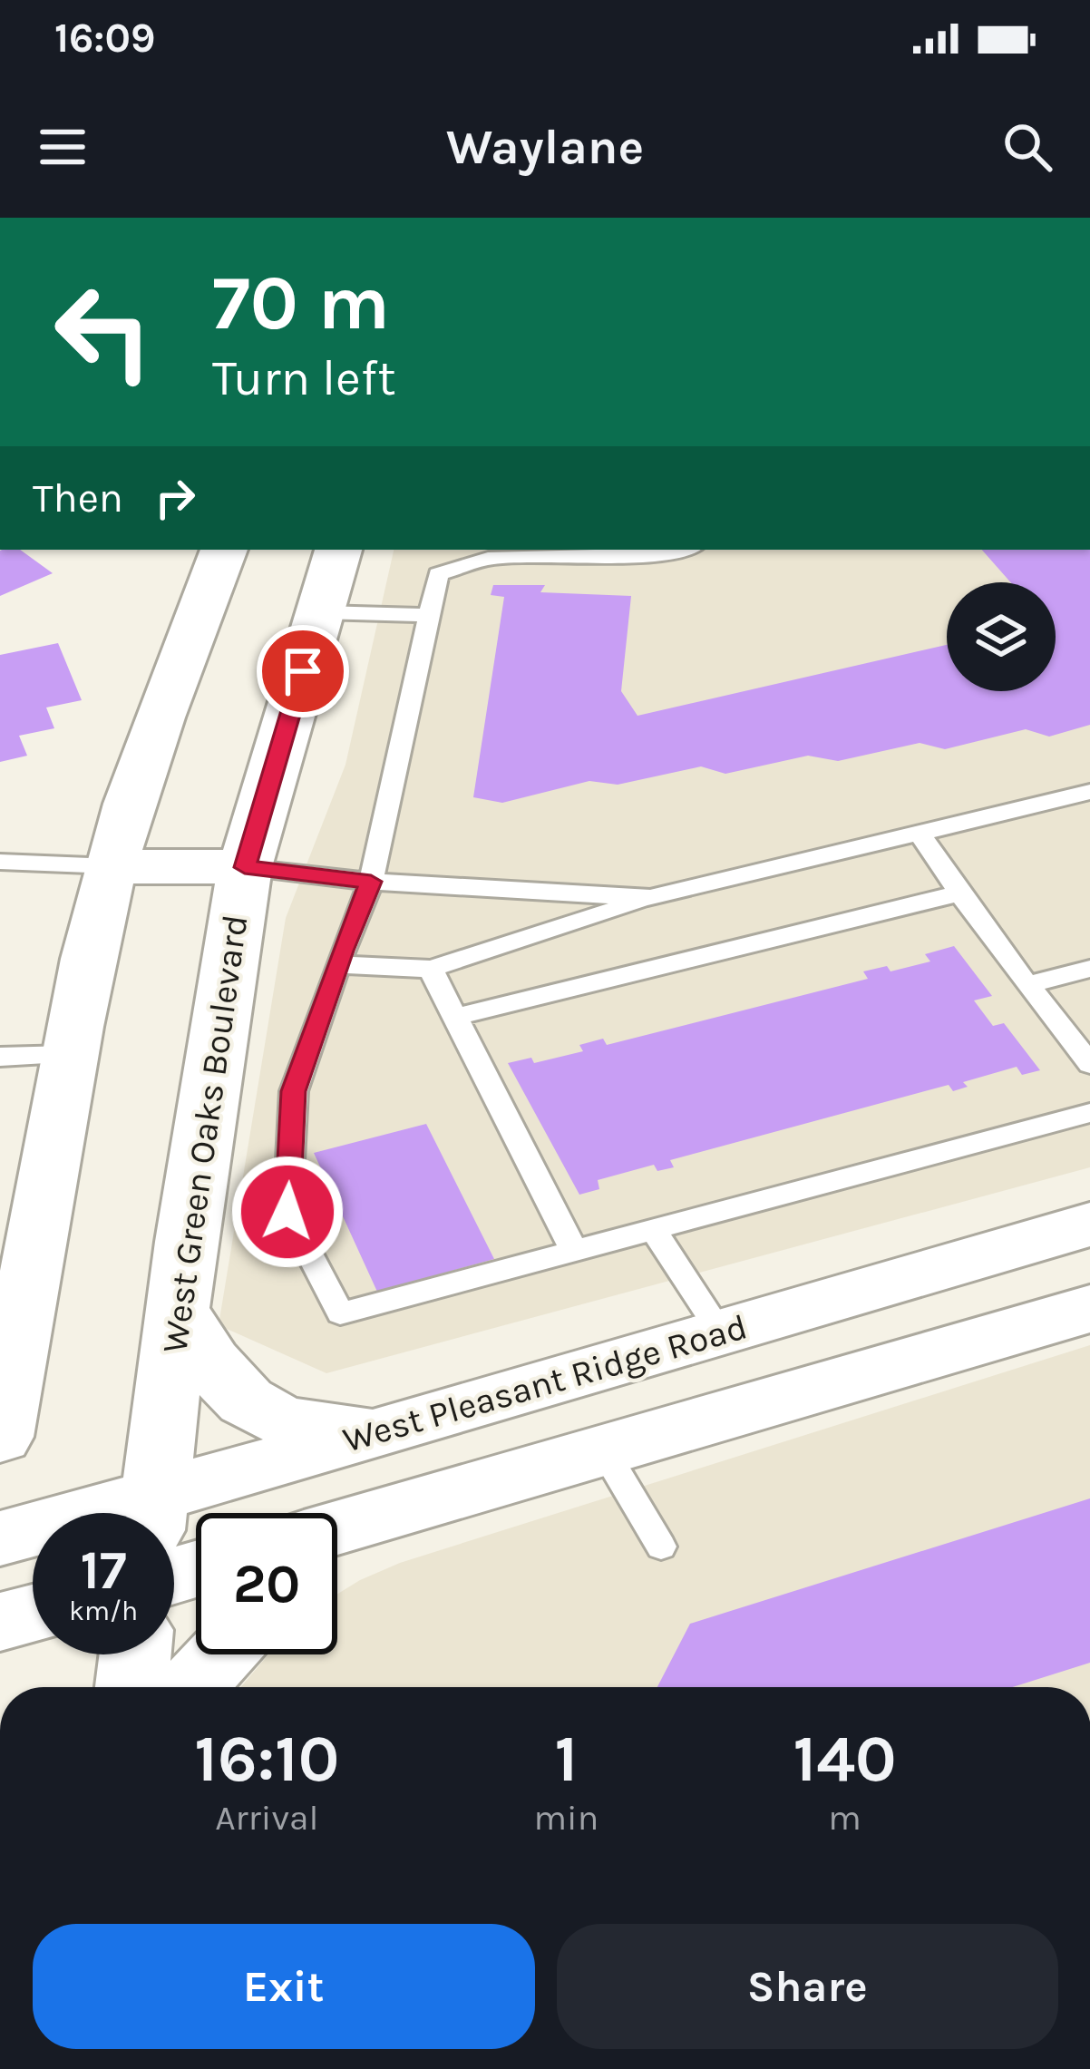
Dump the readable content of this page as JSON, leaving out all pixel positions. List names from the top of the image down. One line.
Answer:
{"streets":{"main road":["West Green Oaks Boulevard","West Pleasant Ridge Road"]},"page":{"status":"16:09","header":"Waylane","turn":["70 m","Turn left"],"then":"Then","speed":"17 km/h","limit":"20","eta":["16:10","Arrival","1","min","140","m"],"buttons":["Exit","Share"]}}
